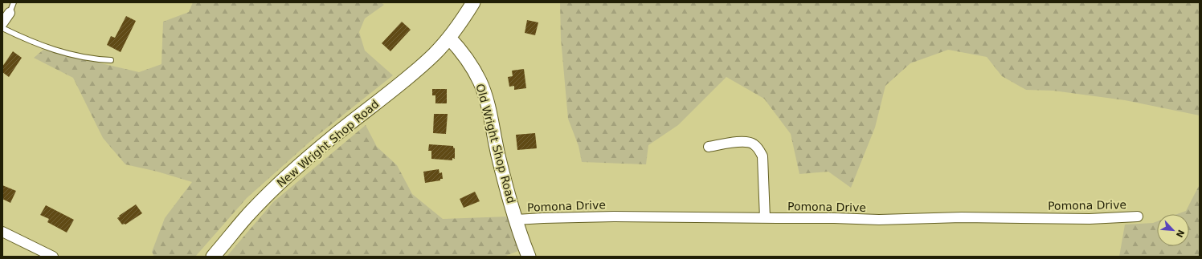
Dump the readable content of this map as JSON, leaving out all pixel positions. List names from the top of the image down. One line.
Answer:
{"streets":{"street":["New Wright Shop Road","Old Wright Shop Road","Pomona Drive"]},"crossings":[["New Wright Shop Road","Old Wright Shop Road"],["Old Wright Shop Road","Pomona Drive"]],"north":"bottom right"}
